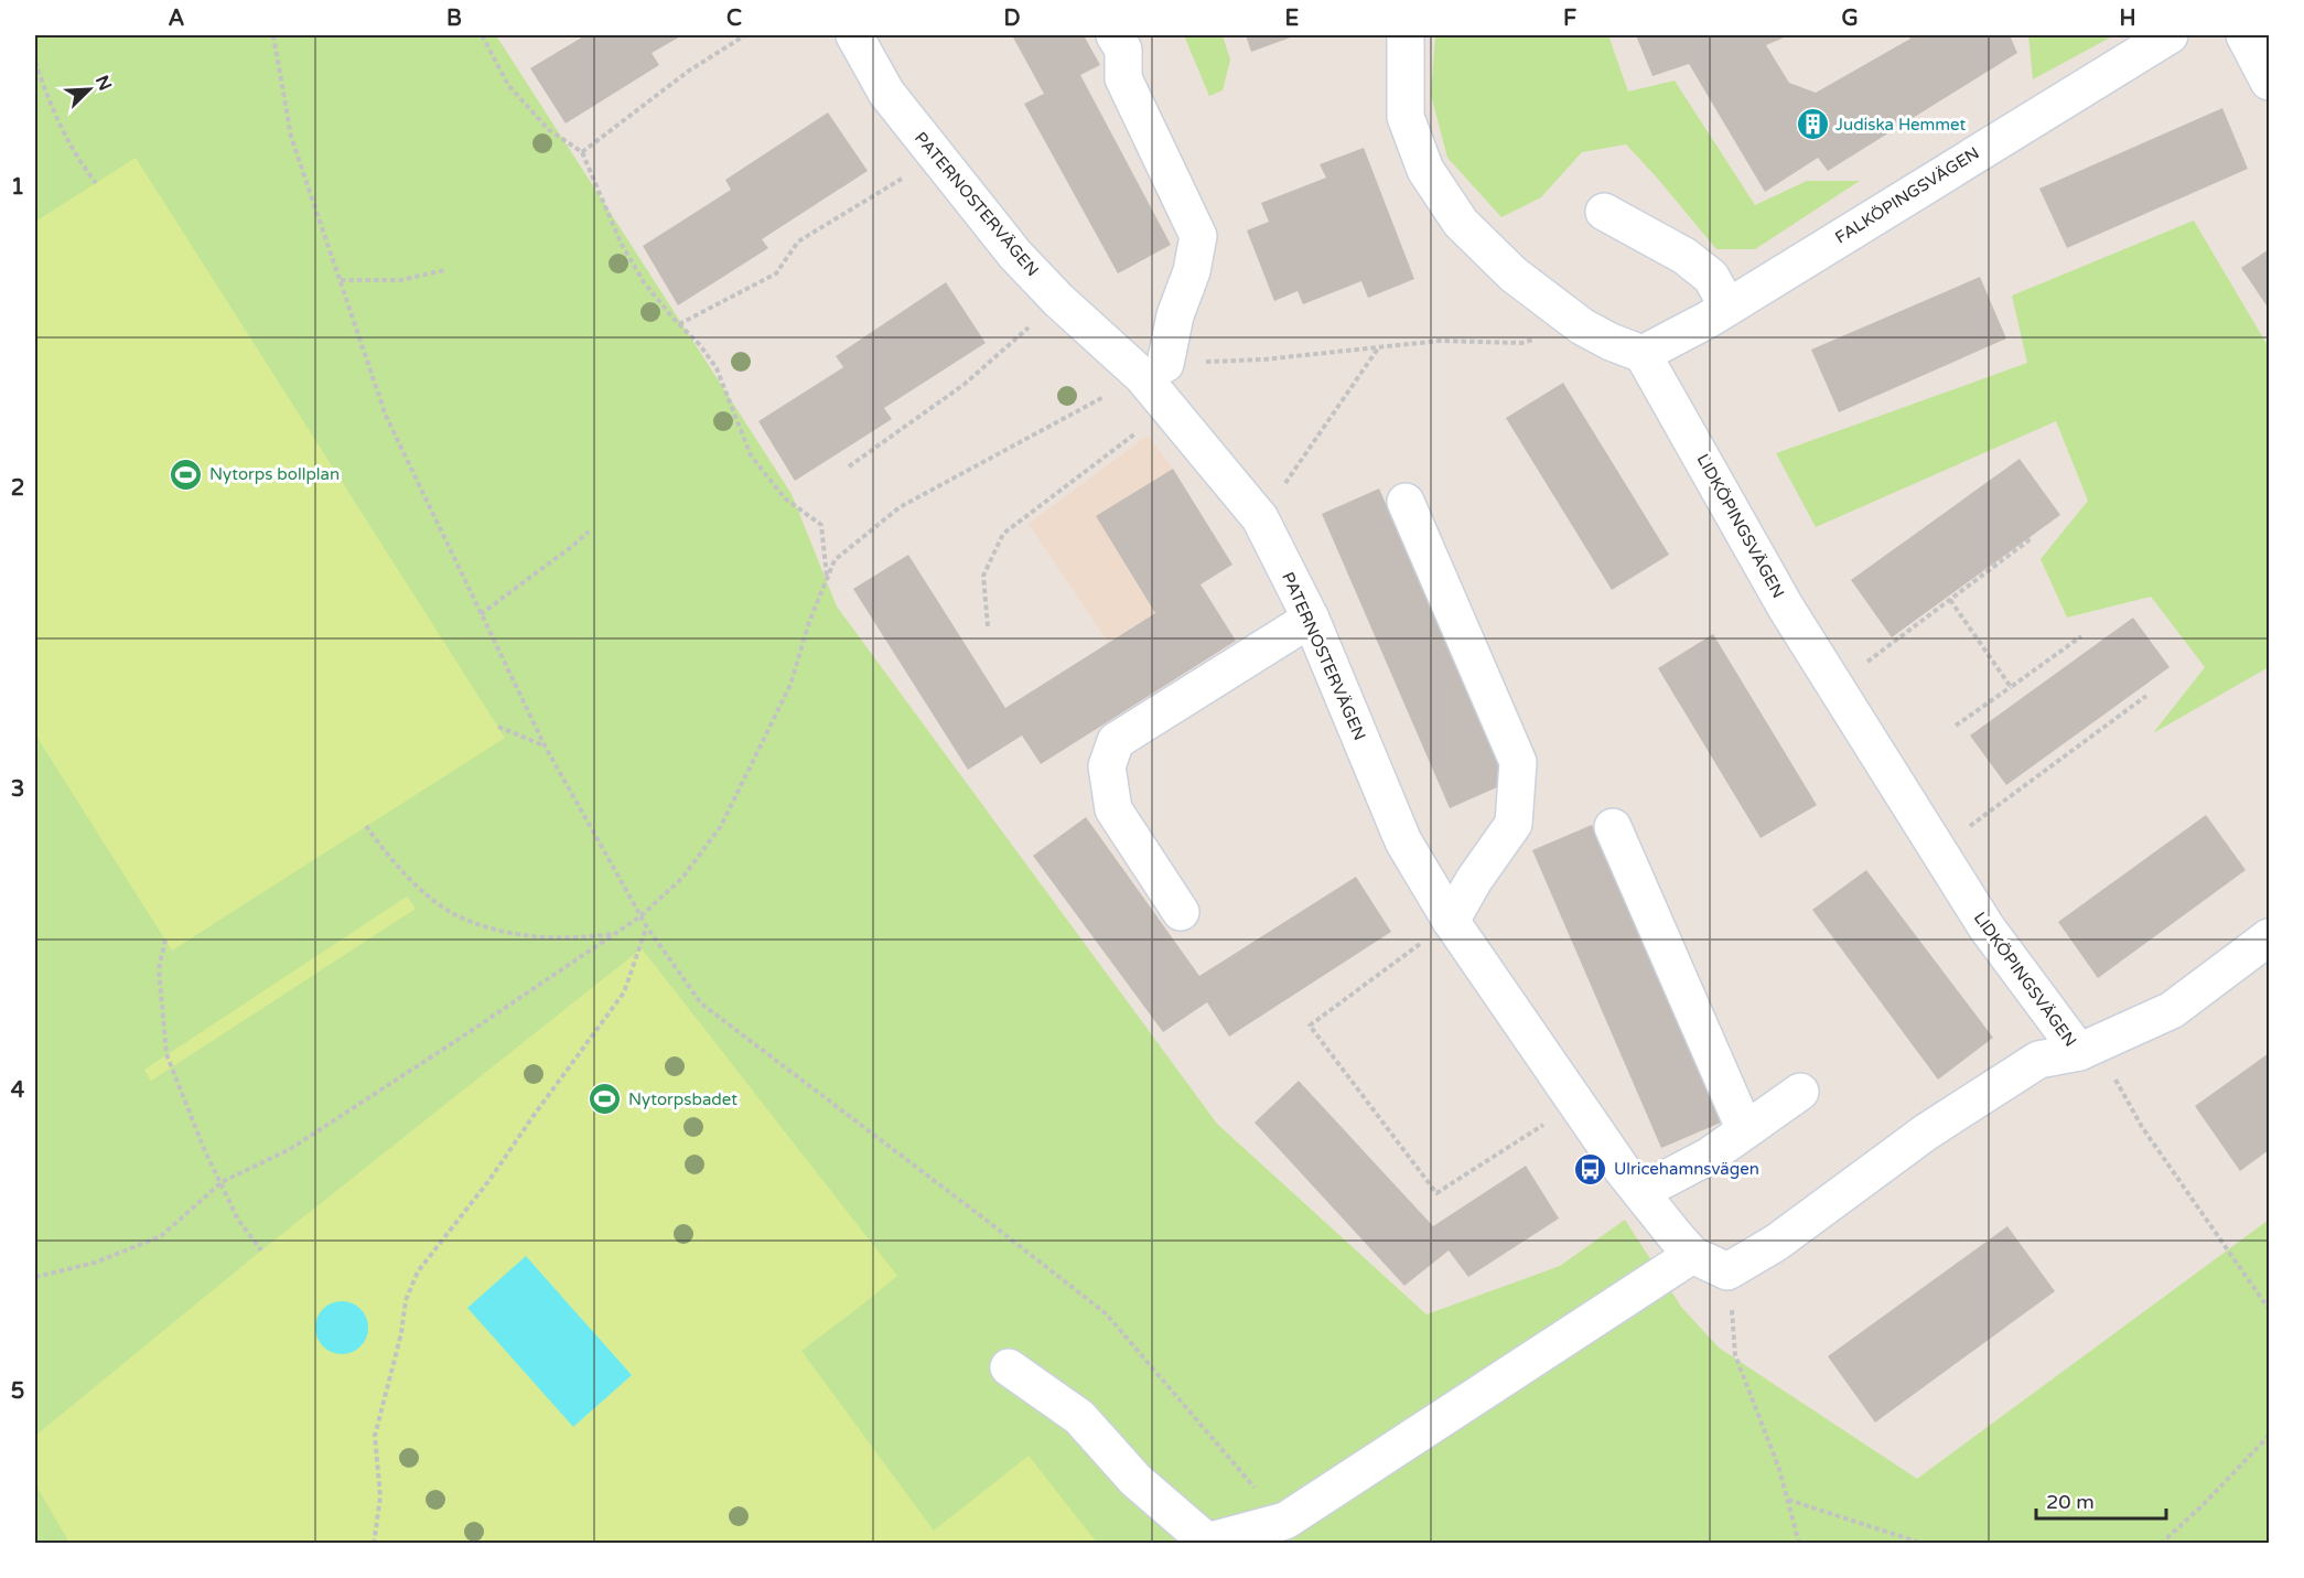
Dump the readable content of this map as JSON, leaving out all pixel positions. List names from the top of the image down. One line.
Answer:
{"streets":{"street":["FALKÖPINGSVÄGEN","PATERNOSTERVÄGEN","LIDKÖPINGSVÄGEN"]},"crossings":[["FALKÖPINGSVÄGEN","LIDKÖPINGSVÄGEN"]],"places":{"building":["Judiska Hemmet"],"sports":["Nytorps bollplan","Nytorpsbadet"],"bus stop":["Ulricehamnsvägen"]},"scale_bar":"20 m","north":"top right","grid":{"columns":["A","B","C","D","E","F","G","H"],"rows":["1","2","3","4","5"]}}
